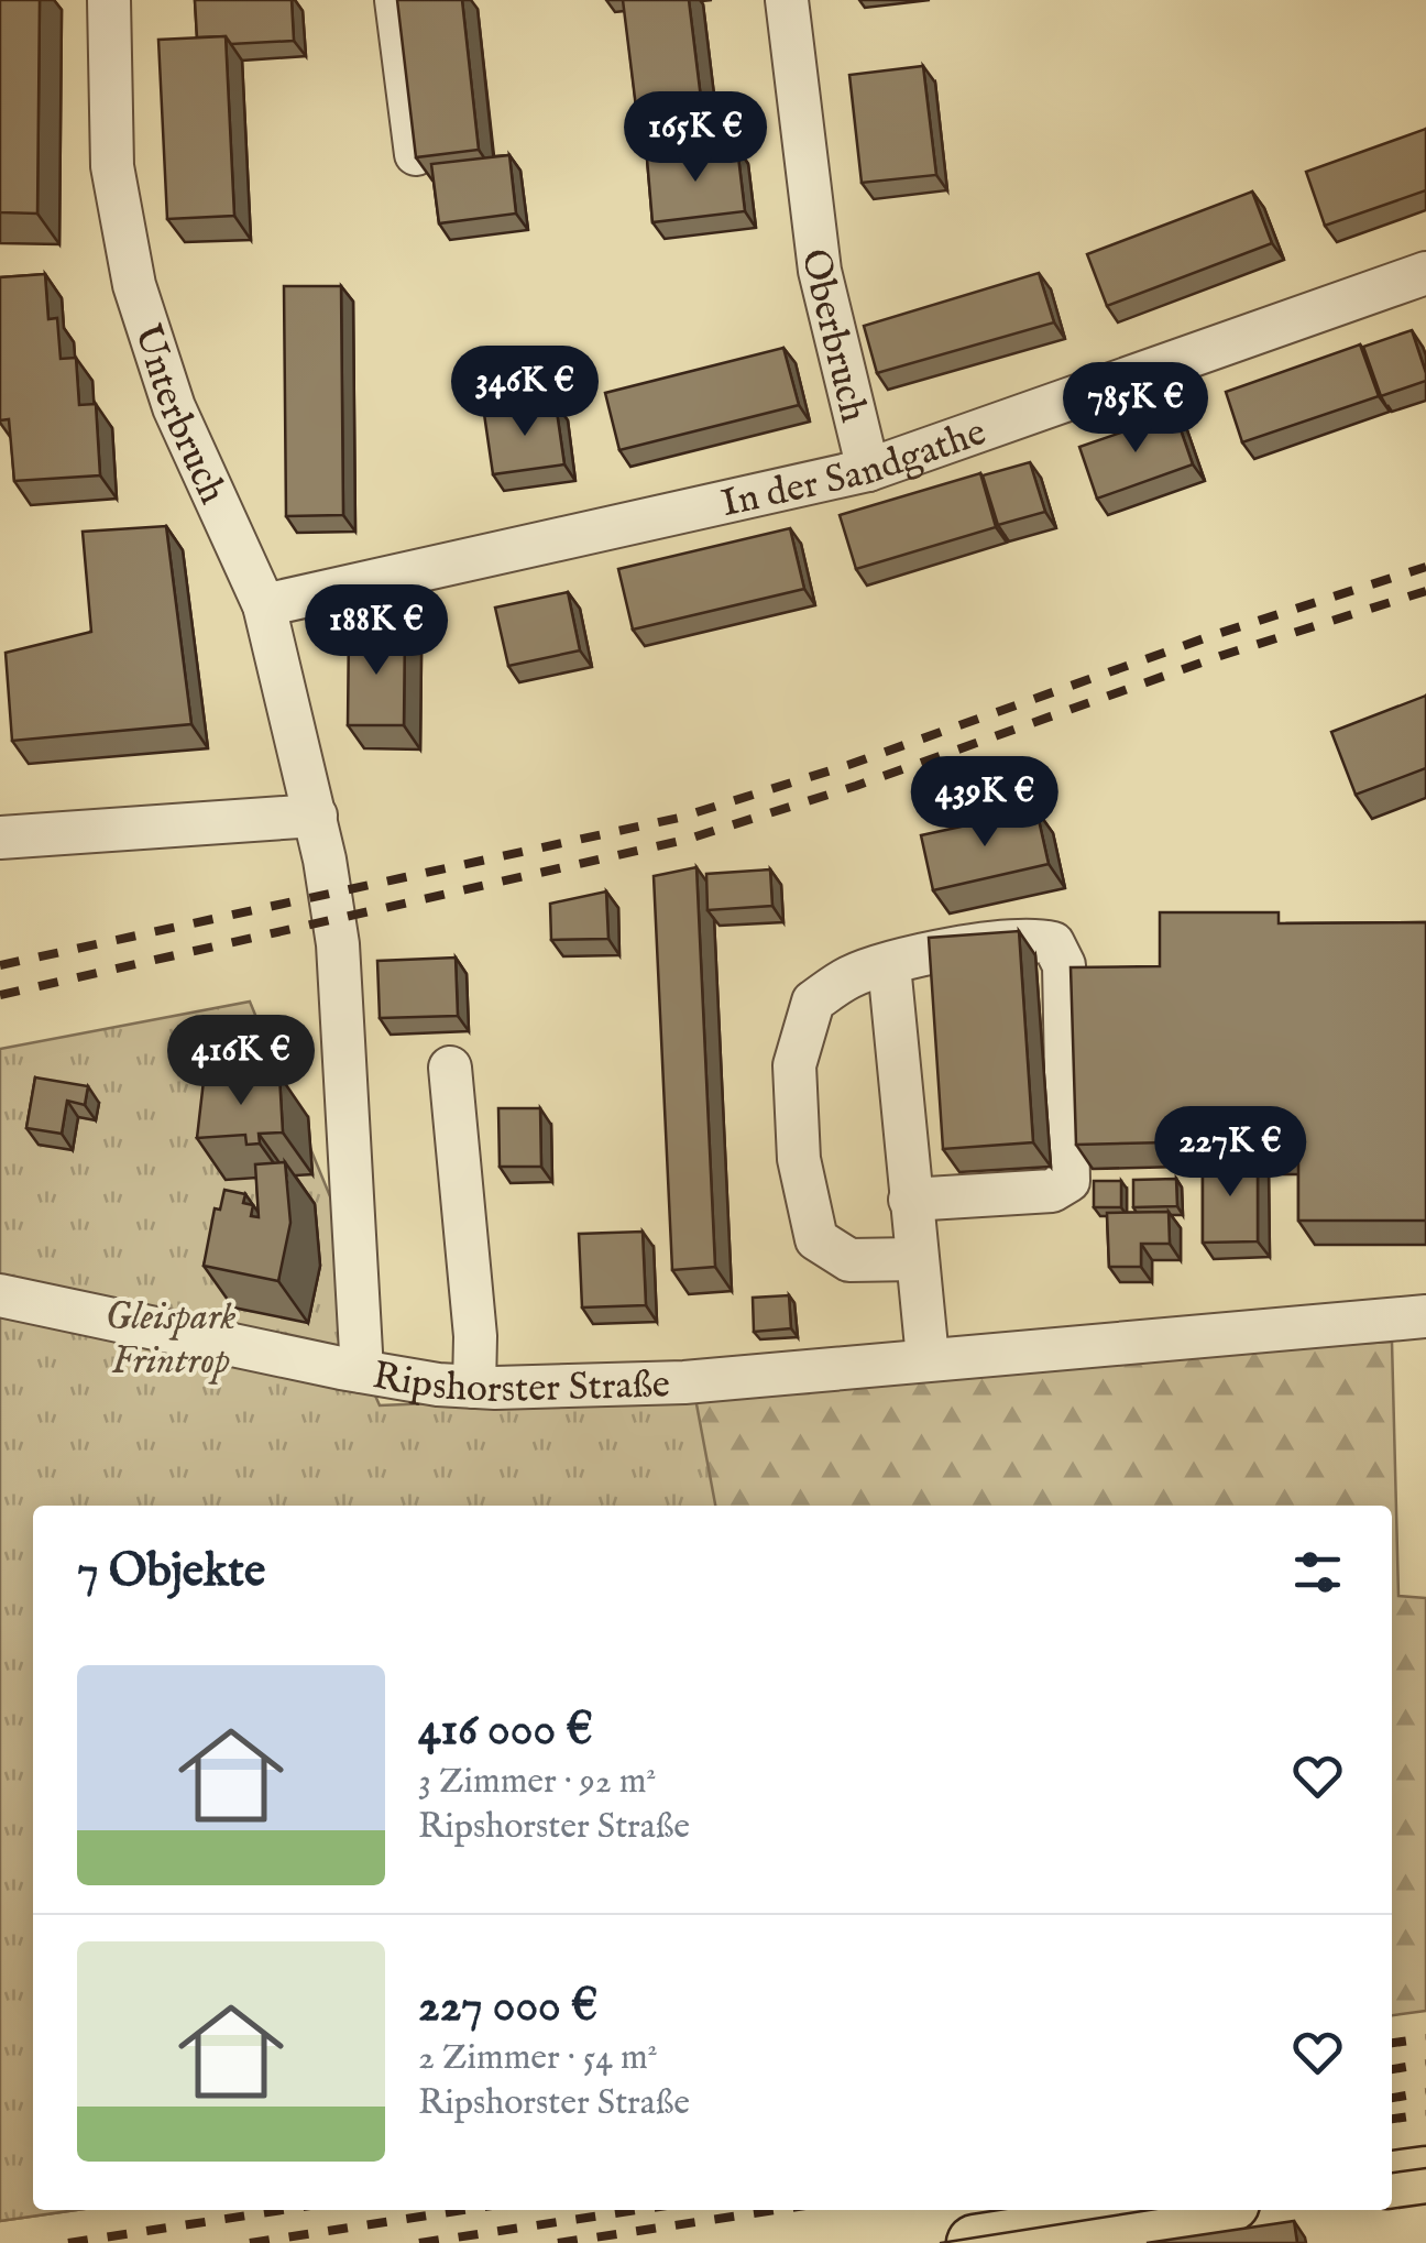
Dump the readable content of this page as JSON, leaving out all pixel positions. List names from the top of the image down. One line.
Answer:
{"streets":{"street":["Oberbruch","Unterbruch","In der Sandgathe","Ripshorster Straße"]},"crossings":[["Oberbruch","In der Sandgathe"],["Unterbruch","In der Sandgathe"],["Unterbruch","Ripshorster Straße"]],"parks":["Gleispark Frintrop"],"page":{"price":["165K €","346K €","785K €","188K €","439K €","416K €","227K €"],"heading":"7 Objekte","list":[{"name":"416 000 €","note":"3 Zimmer · 92 m² · Ripshorster Straße"},{"name":"227 000 €","note":"2 Zimmer · 54 m² · Ripshorster Straße"}]}}
